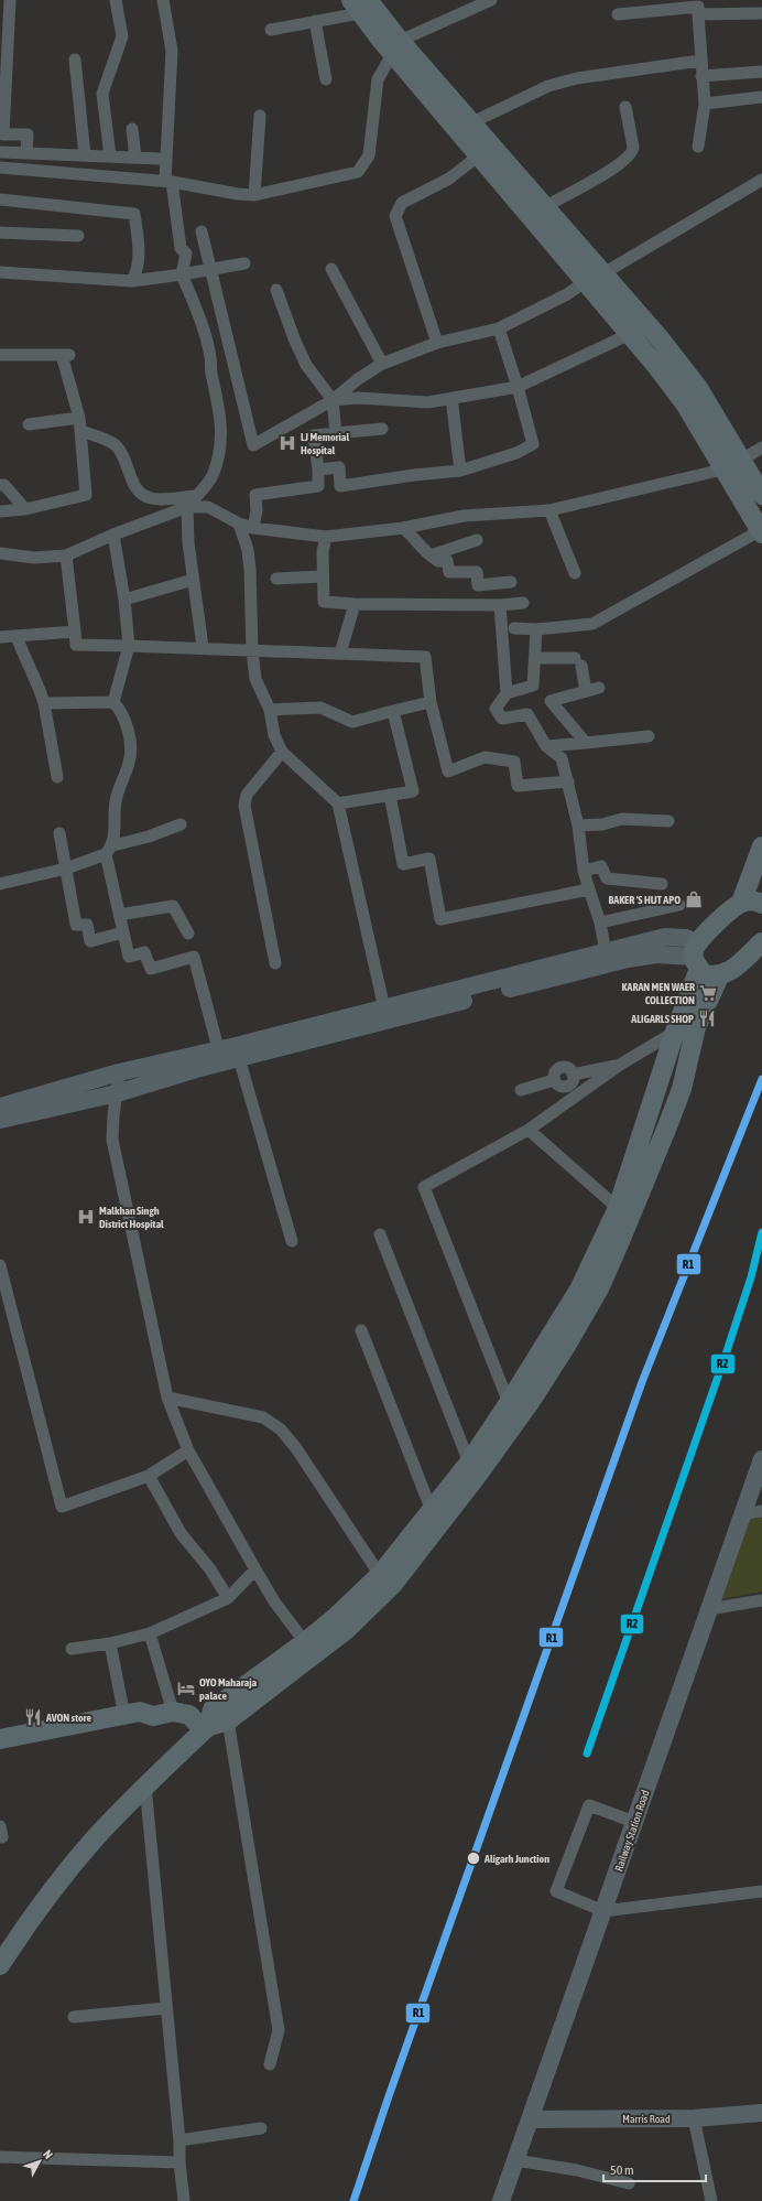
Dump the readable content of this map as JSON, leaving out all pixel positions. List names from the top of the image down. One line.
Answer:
{"streets":{"street":["Railway Station Road","Marris Road"]},"crossings":[["Railway Station Road","Marris Road"]],"places":{"hospital":["LJ Memorial Hospital","Malkhan Singh District Hospital"],"shop":["BAKER 'S HUT APO"],"supermarket":["KARAN MEN WAER COLLECTION"],"restaurant":["ALIGARLS SHOP","AVON store"],"hotel":["OYO Maharaja palace"],"other":["Aligarh Junction"]},"lines":["transit line R1","transit line R2"],"scale_bar":"50 m","north":"top right"}
